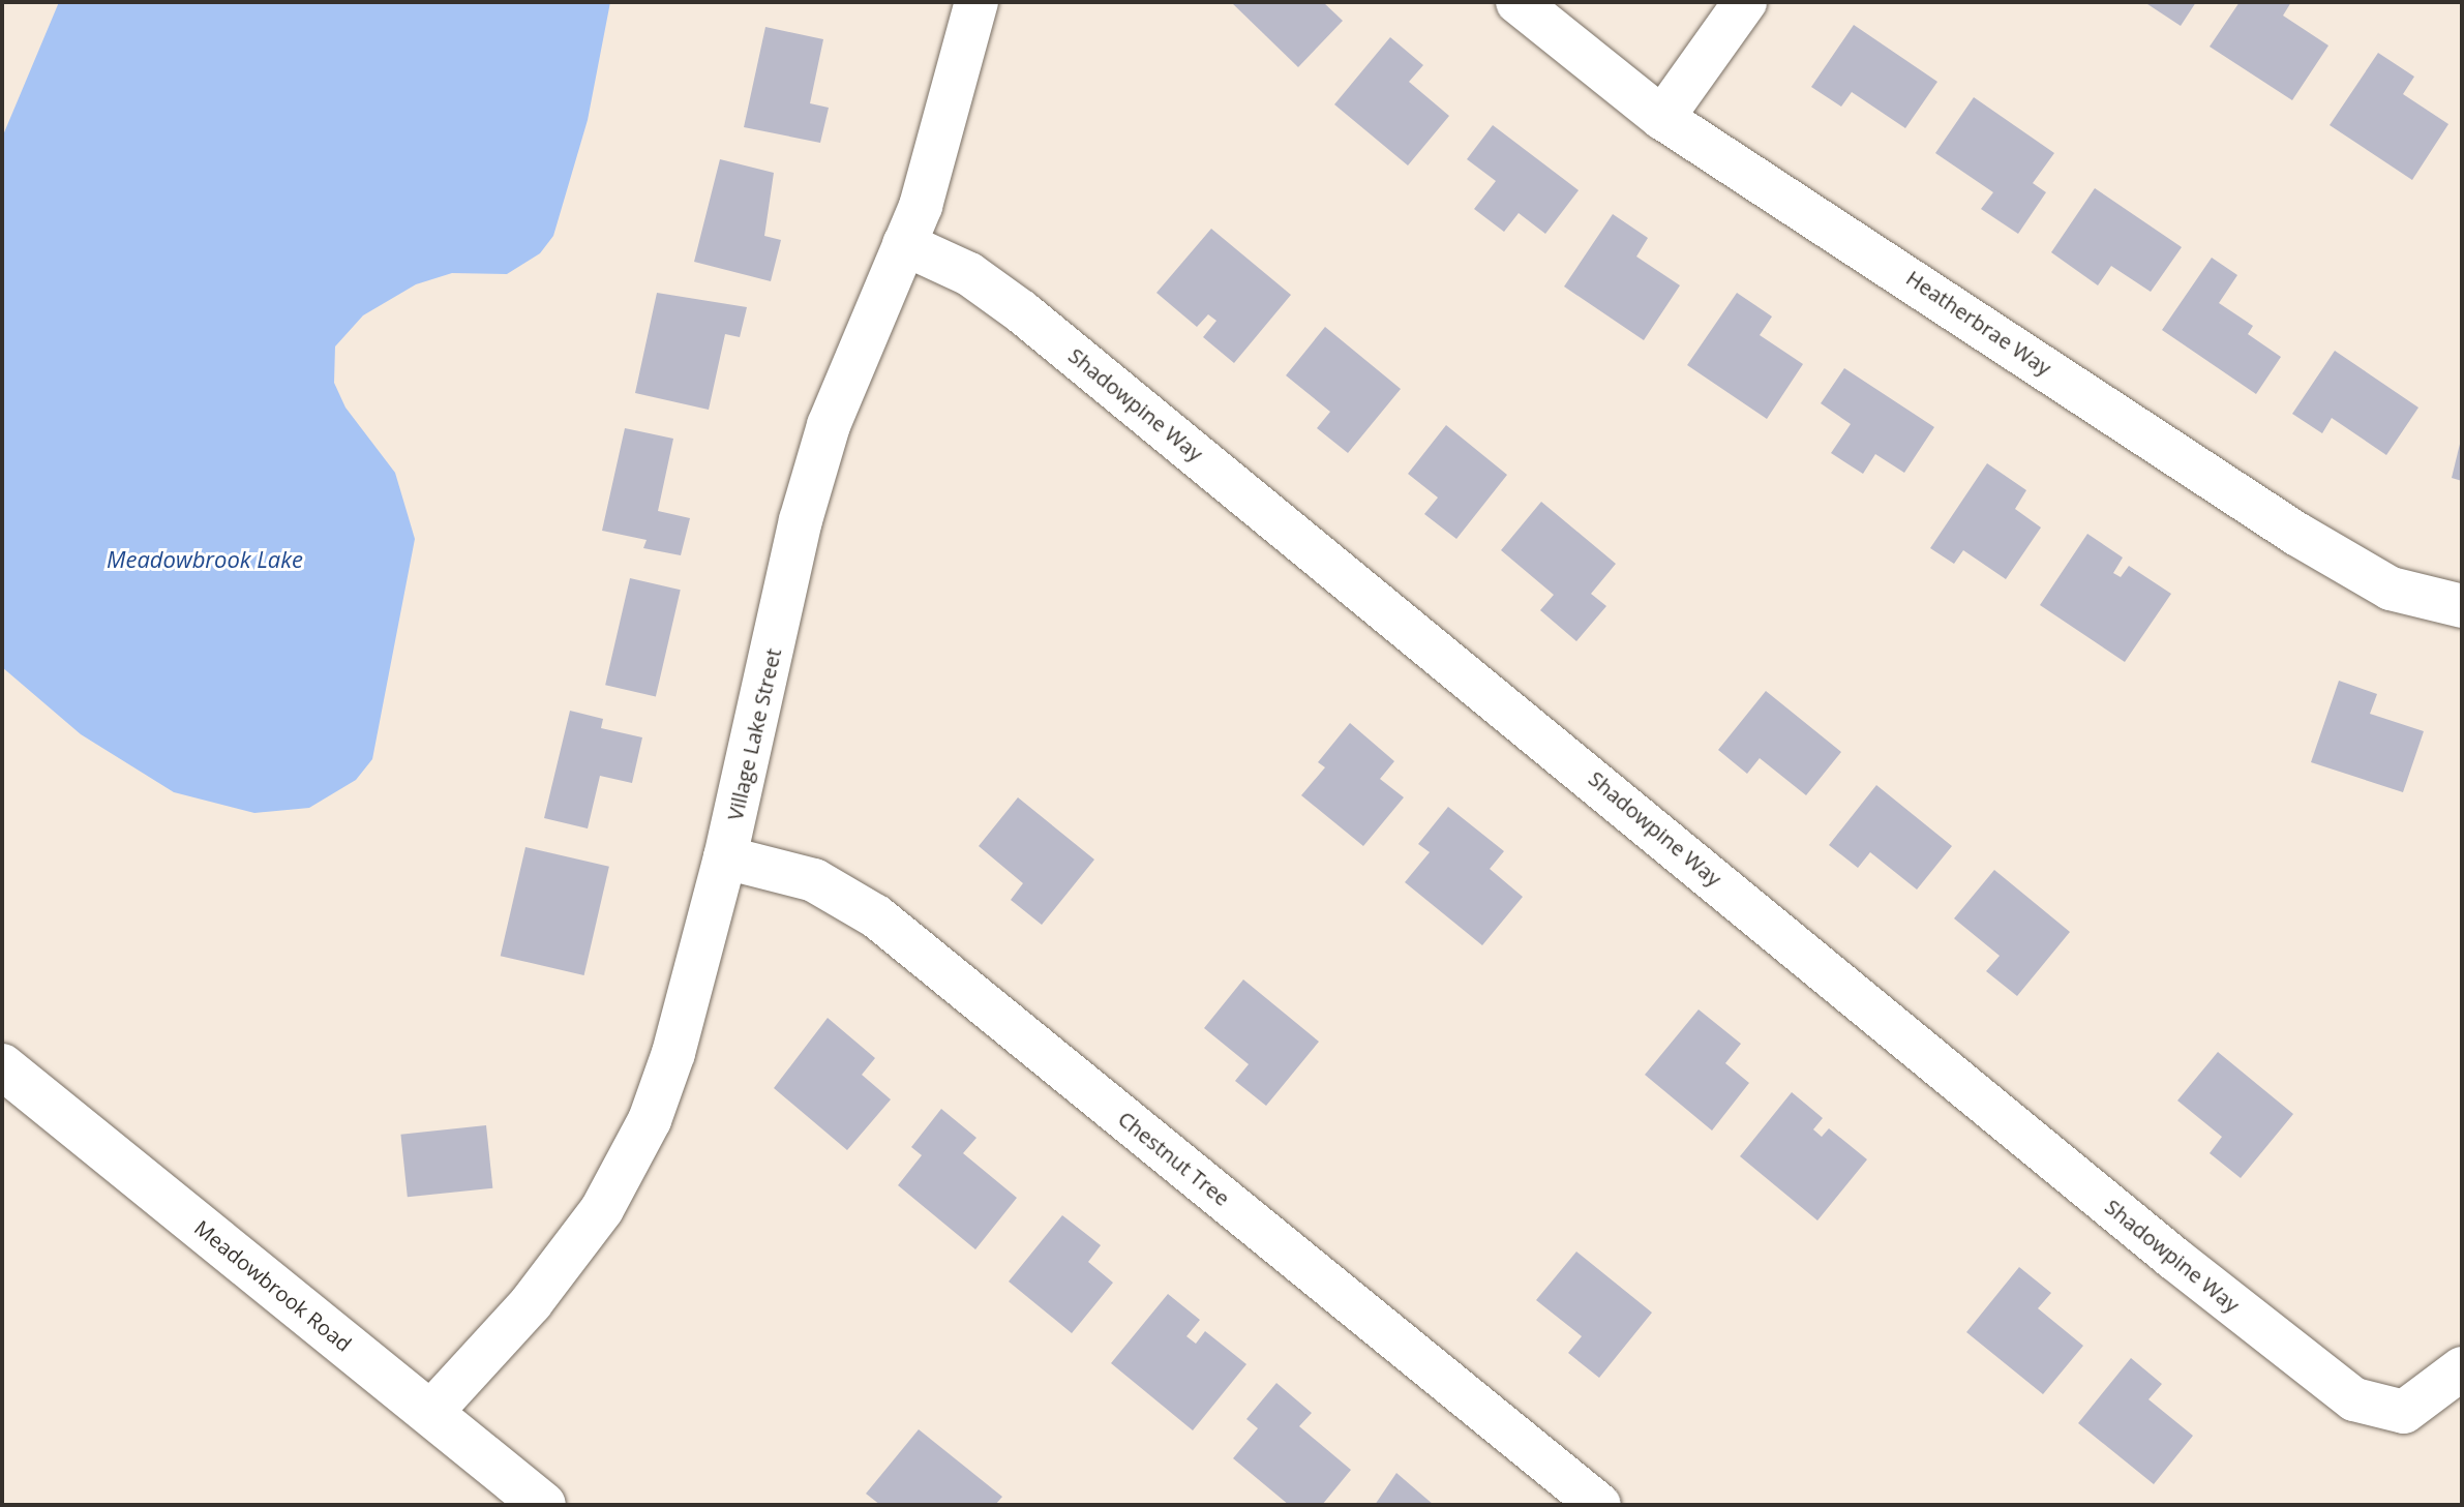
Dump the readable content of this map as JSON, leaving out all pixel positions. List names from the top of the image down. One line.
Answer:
{"streets":{"street":["Heatherbrae Way","Shadowpine Way","Village Lake Street","Chestnut Tree","Meadowbrook Road"]},"crossings":[["Shadowpine Way","Village Lake Street"],["Village Lake Street","Chestnut Tree"],["Village Lake Street","Meadowbrook Road"]],"water":["Meadowbrook Lake"]}
